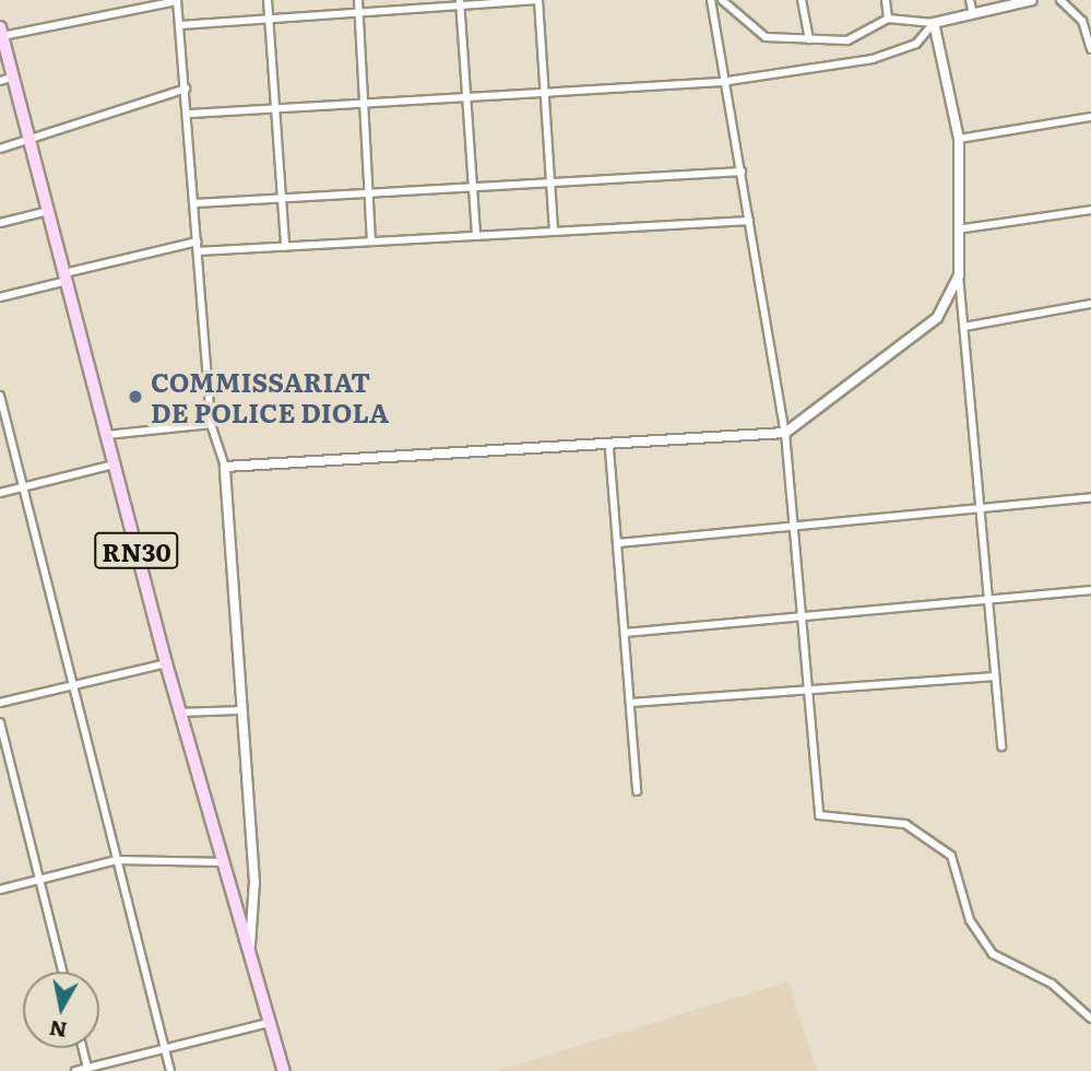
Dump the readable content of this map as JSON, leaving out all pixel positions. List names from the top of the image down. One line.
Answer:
{"streets":{"main road":["RN30"]},"places":["COMMISSARIAT DE POLICE DIOLA"],"north":"bottom"}
